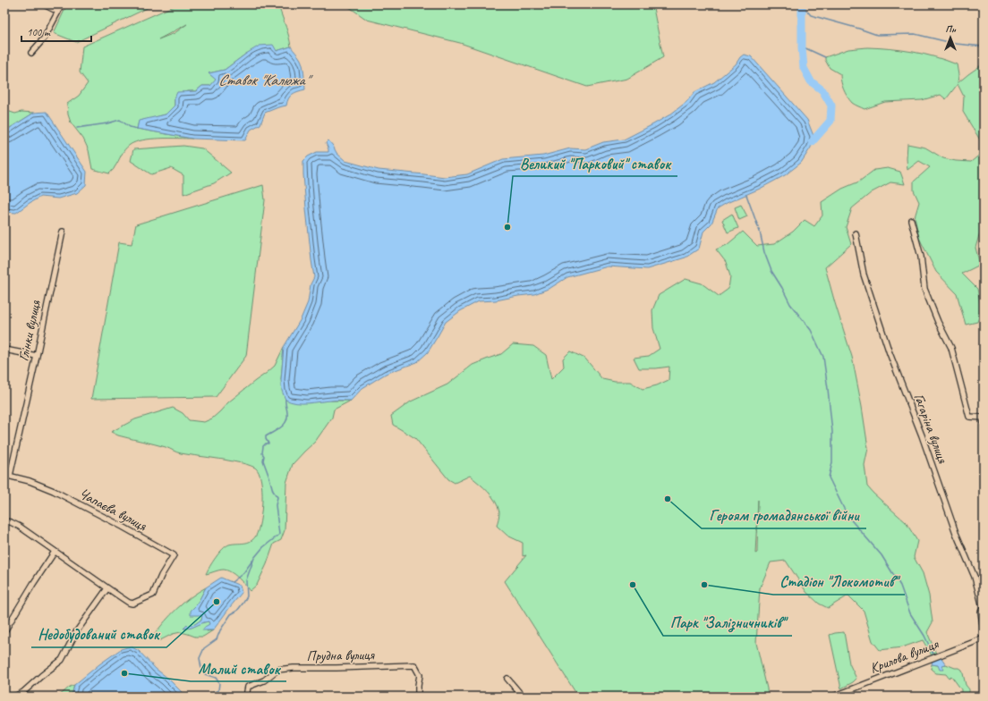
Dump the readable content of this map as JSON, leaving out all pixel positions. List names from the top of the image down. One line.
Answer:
{"streets":{"street":["Глінки вулиця","Гагаріна вулиця","Чапаєва вулиця","Прудна вулиця","Крилова вулиця"]},"crossings":[["Глінки вулиця","Чапаєва вулиця"]],"water":["Ставок \"Калюжа\""],"places":["Великий \"Парковий\" ставок","Героям громадянської війни","Парк \"Залізничників\"","Стадіон \"Локомотив\"","Недобудований ставок","Малий ставок"],"scale_bar":"100 m","north":"top"}
